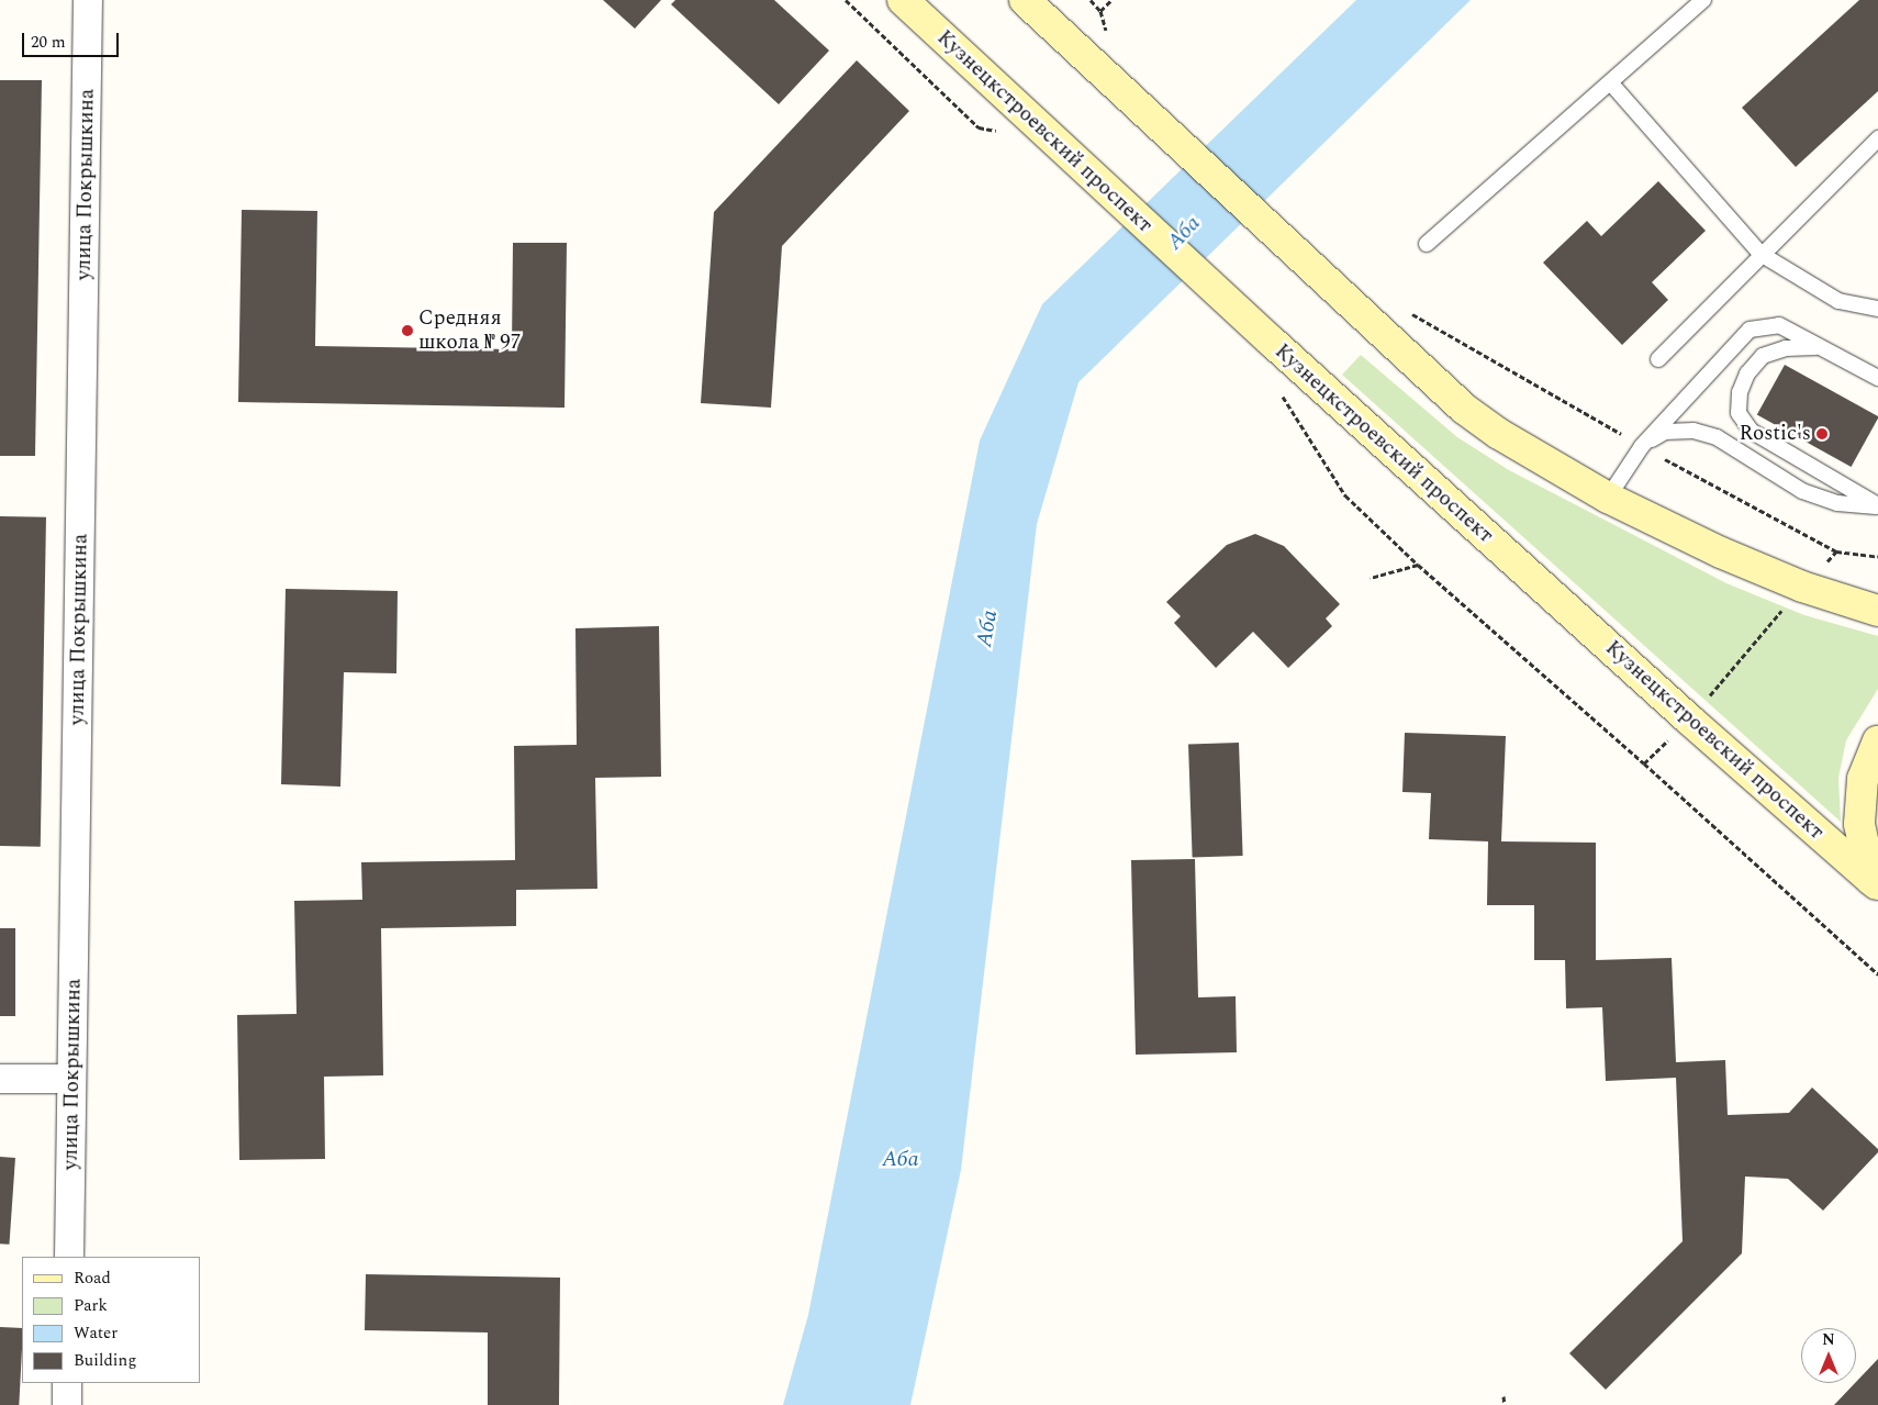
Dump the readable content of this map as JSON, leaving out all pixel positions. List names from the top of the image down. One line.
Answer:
{"streets":{"main road":["Кузнецкстроевский проспект"],"street":["улица Покрышкина"]},"water":["Аба"],"places":["Средняя школа № 97","Rostic's"],"legend":["Road","Park","Water","Building"],"scale_bar":"20 m","north":"top"}
